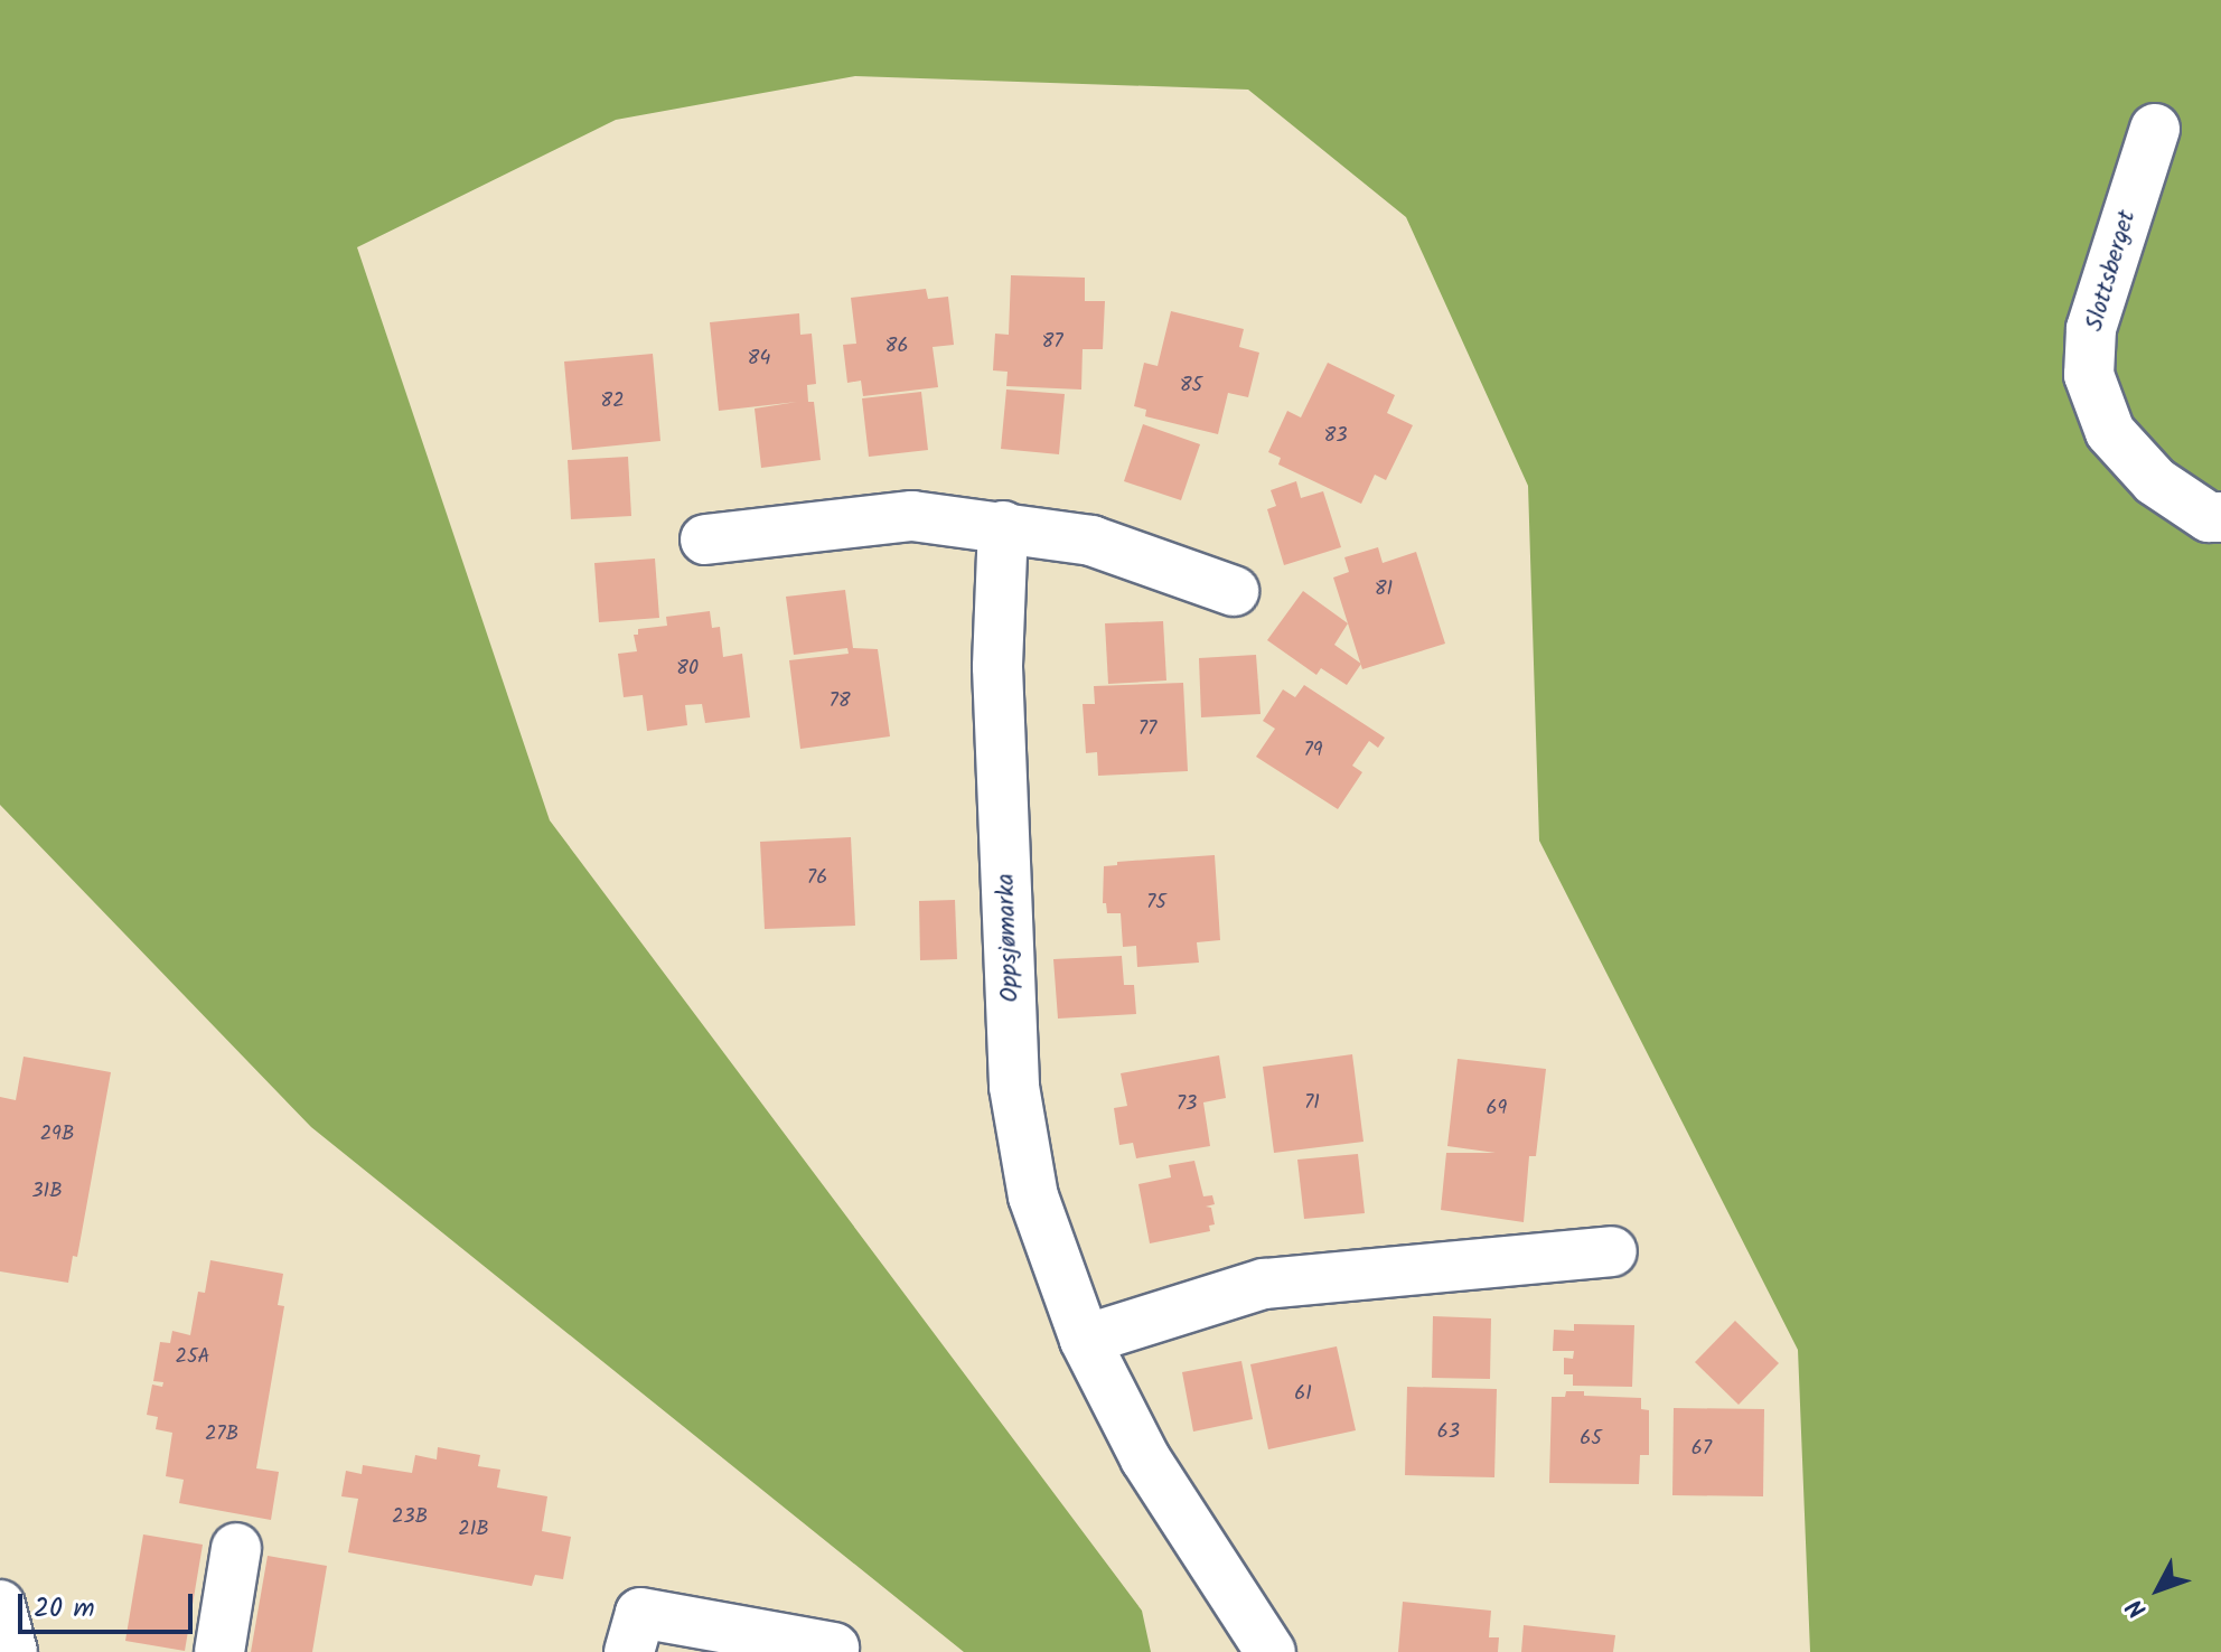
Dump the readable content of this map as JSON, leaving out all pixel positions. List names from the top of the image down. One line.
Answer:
{"streets":{"street":["Slottsberget","Oppsjømarka"]},"house_numbers":["87","86","84","85","82","83","81","80","78","77","79","76","75","71","73","69","29B","31B","25A","61","63","27B","65","67","23B","21B"],"scale_bar":"20 m","north":"bottom left"}
